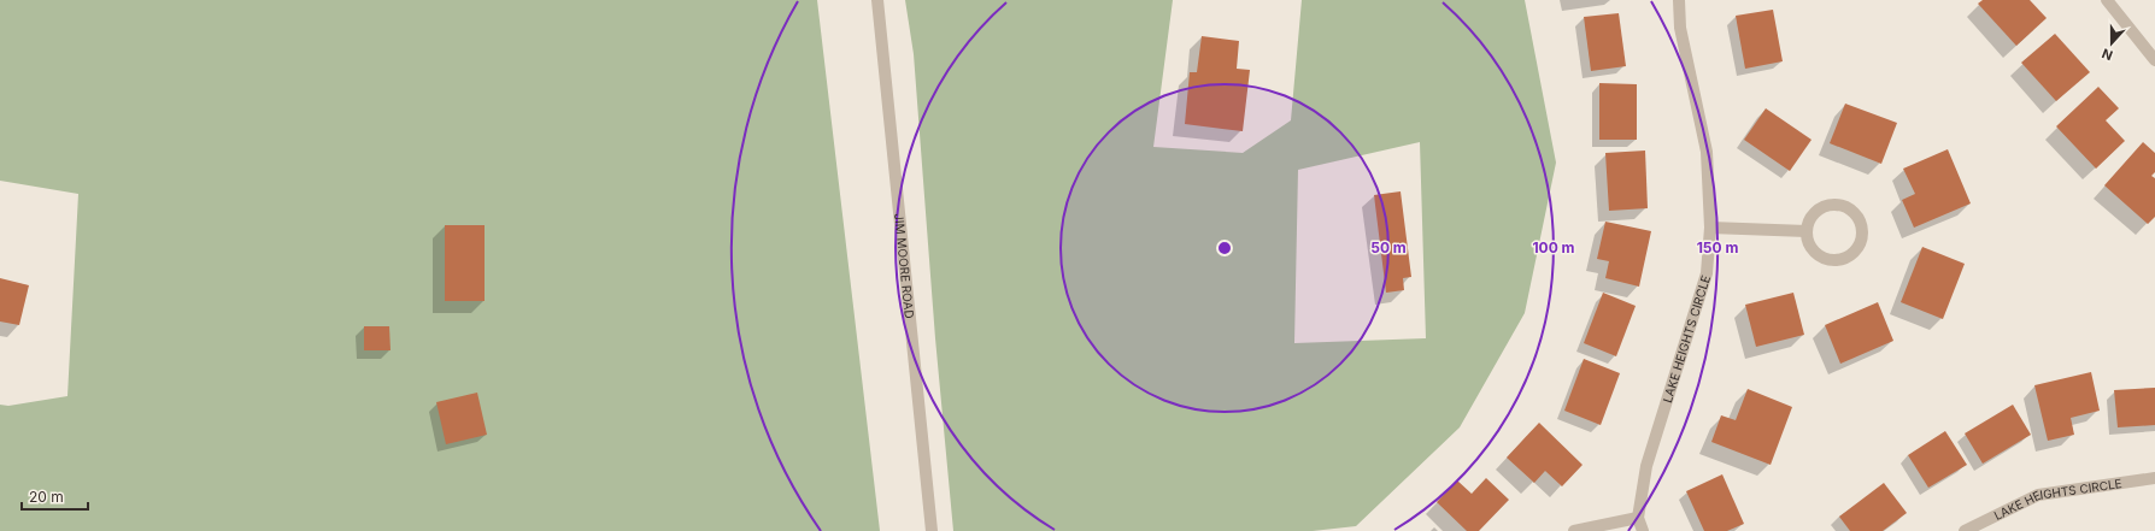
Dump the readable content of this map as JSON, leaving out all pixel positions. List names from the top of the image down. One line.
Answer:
{"streets":{"street":["JIM MOORE ROAD","LAKE HEIGHTS CIRCLE"]},"scale_bar":"20 m","north":"bottom","rings":["50 m","100 m","150 m"]}
